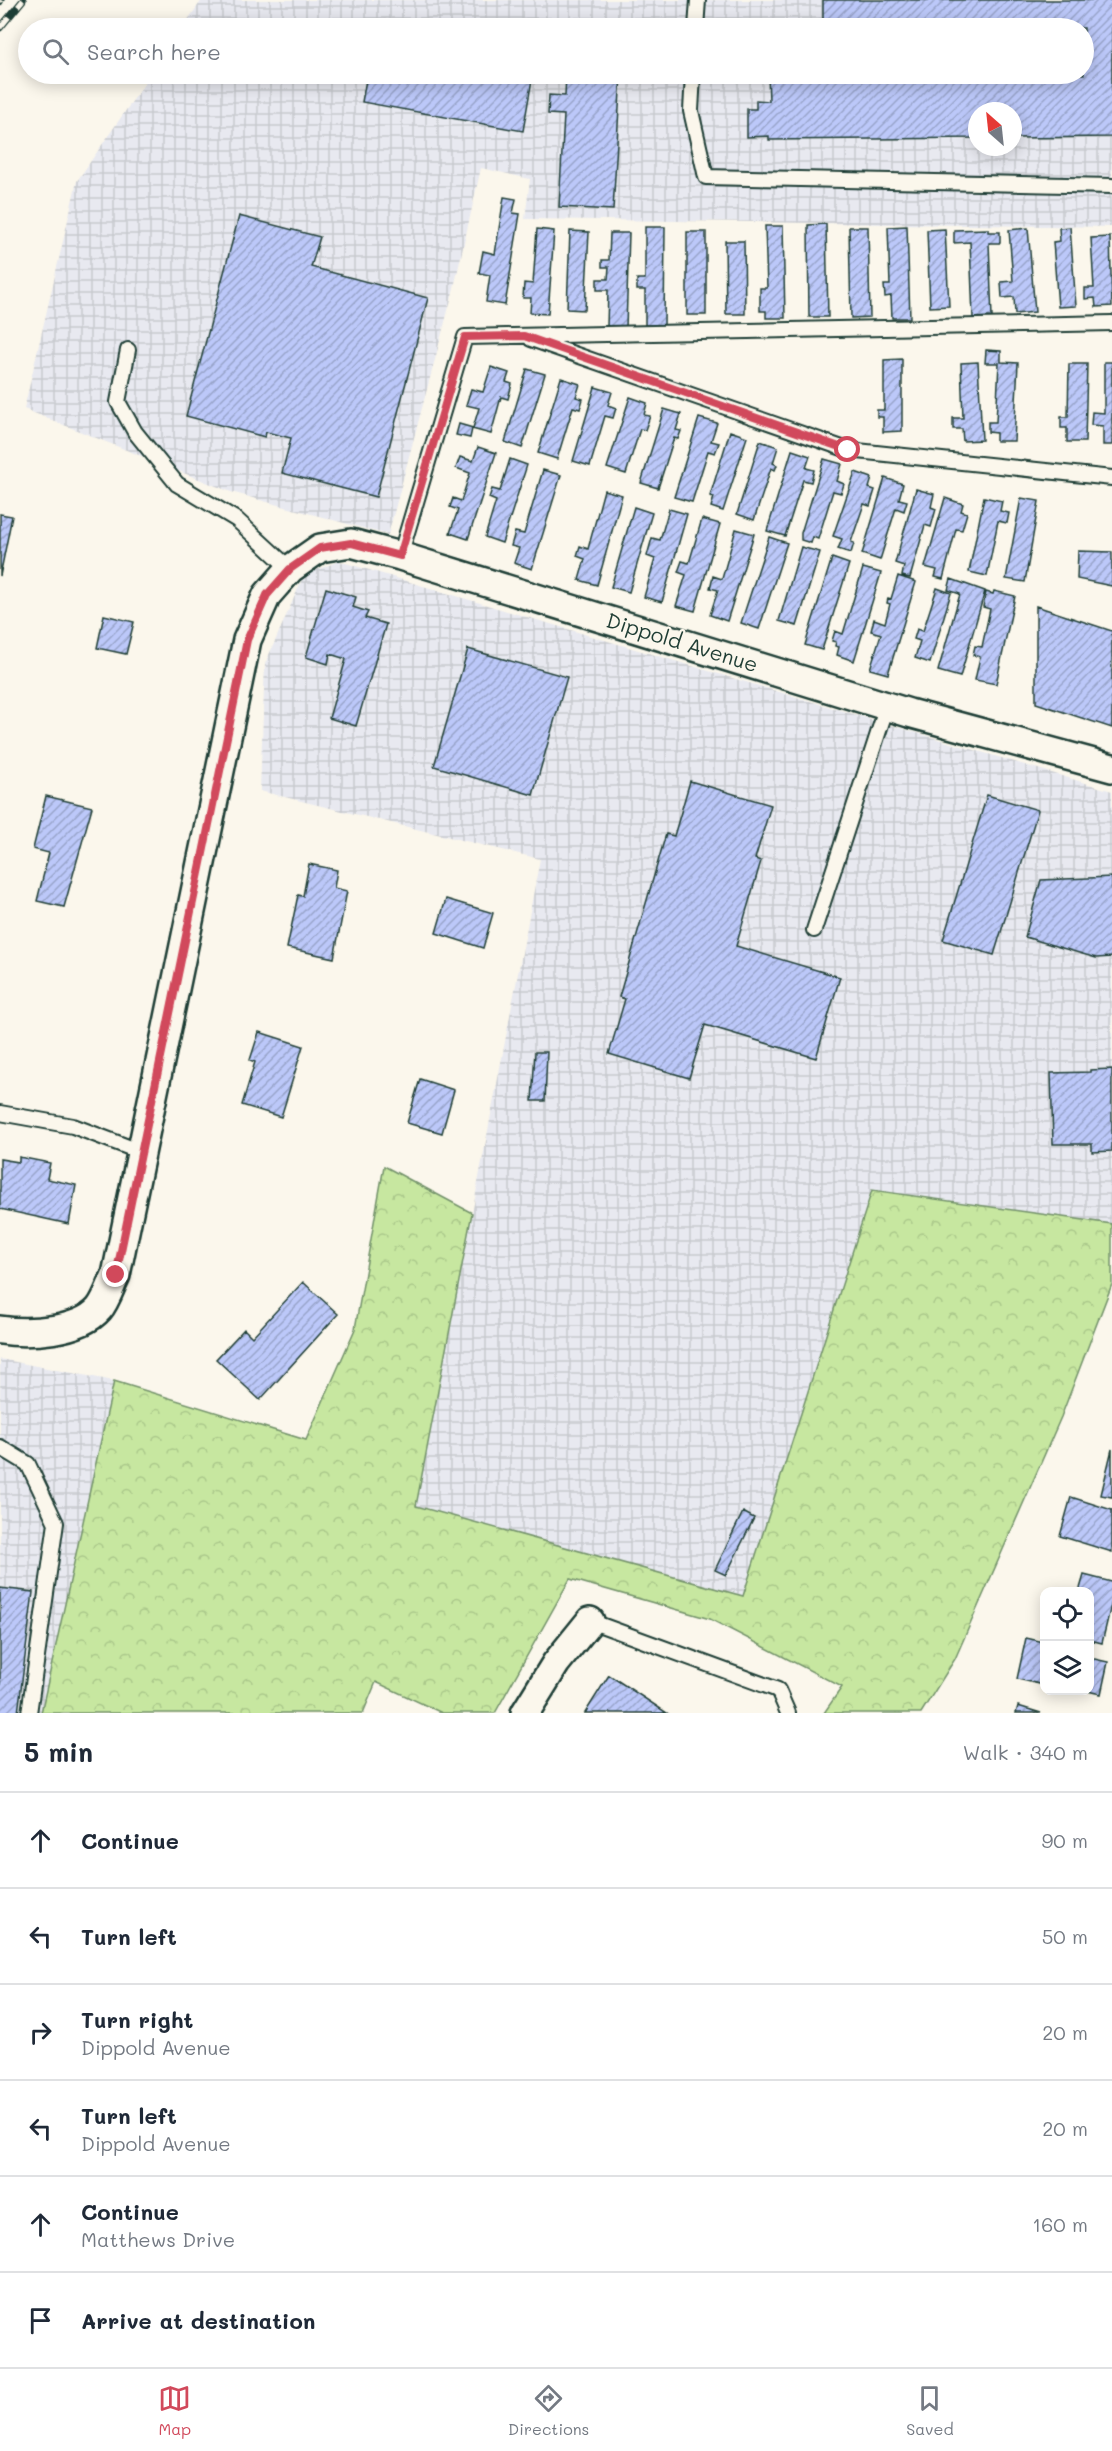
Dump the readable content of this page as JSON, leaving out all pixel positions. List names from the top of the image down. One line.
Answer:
{"streets":{"street":["Dippold Avenue"]},"north":"top left","page":{"search":"Search here","heading":["5 min","Walk · 340 m"],"list":[["Continue","90 m"],["Turn left","50 m"],["Turn right","Dippold Avenue","20 m"],["Turn left","Dippold Avenue","20 m"],["Continue","Matthews Drive","160 m"],"Arrive at destination"],"nav":["Map","Directions","Saved"]}}
